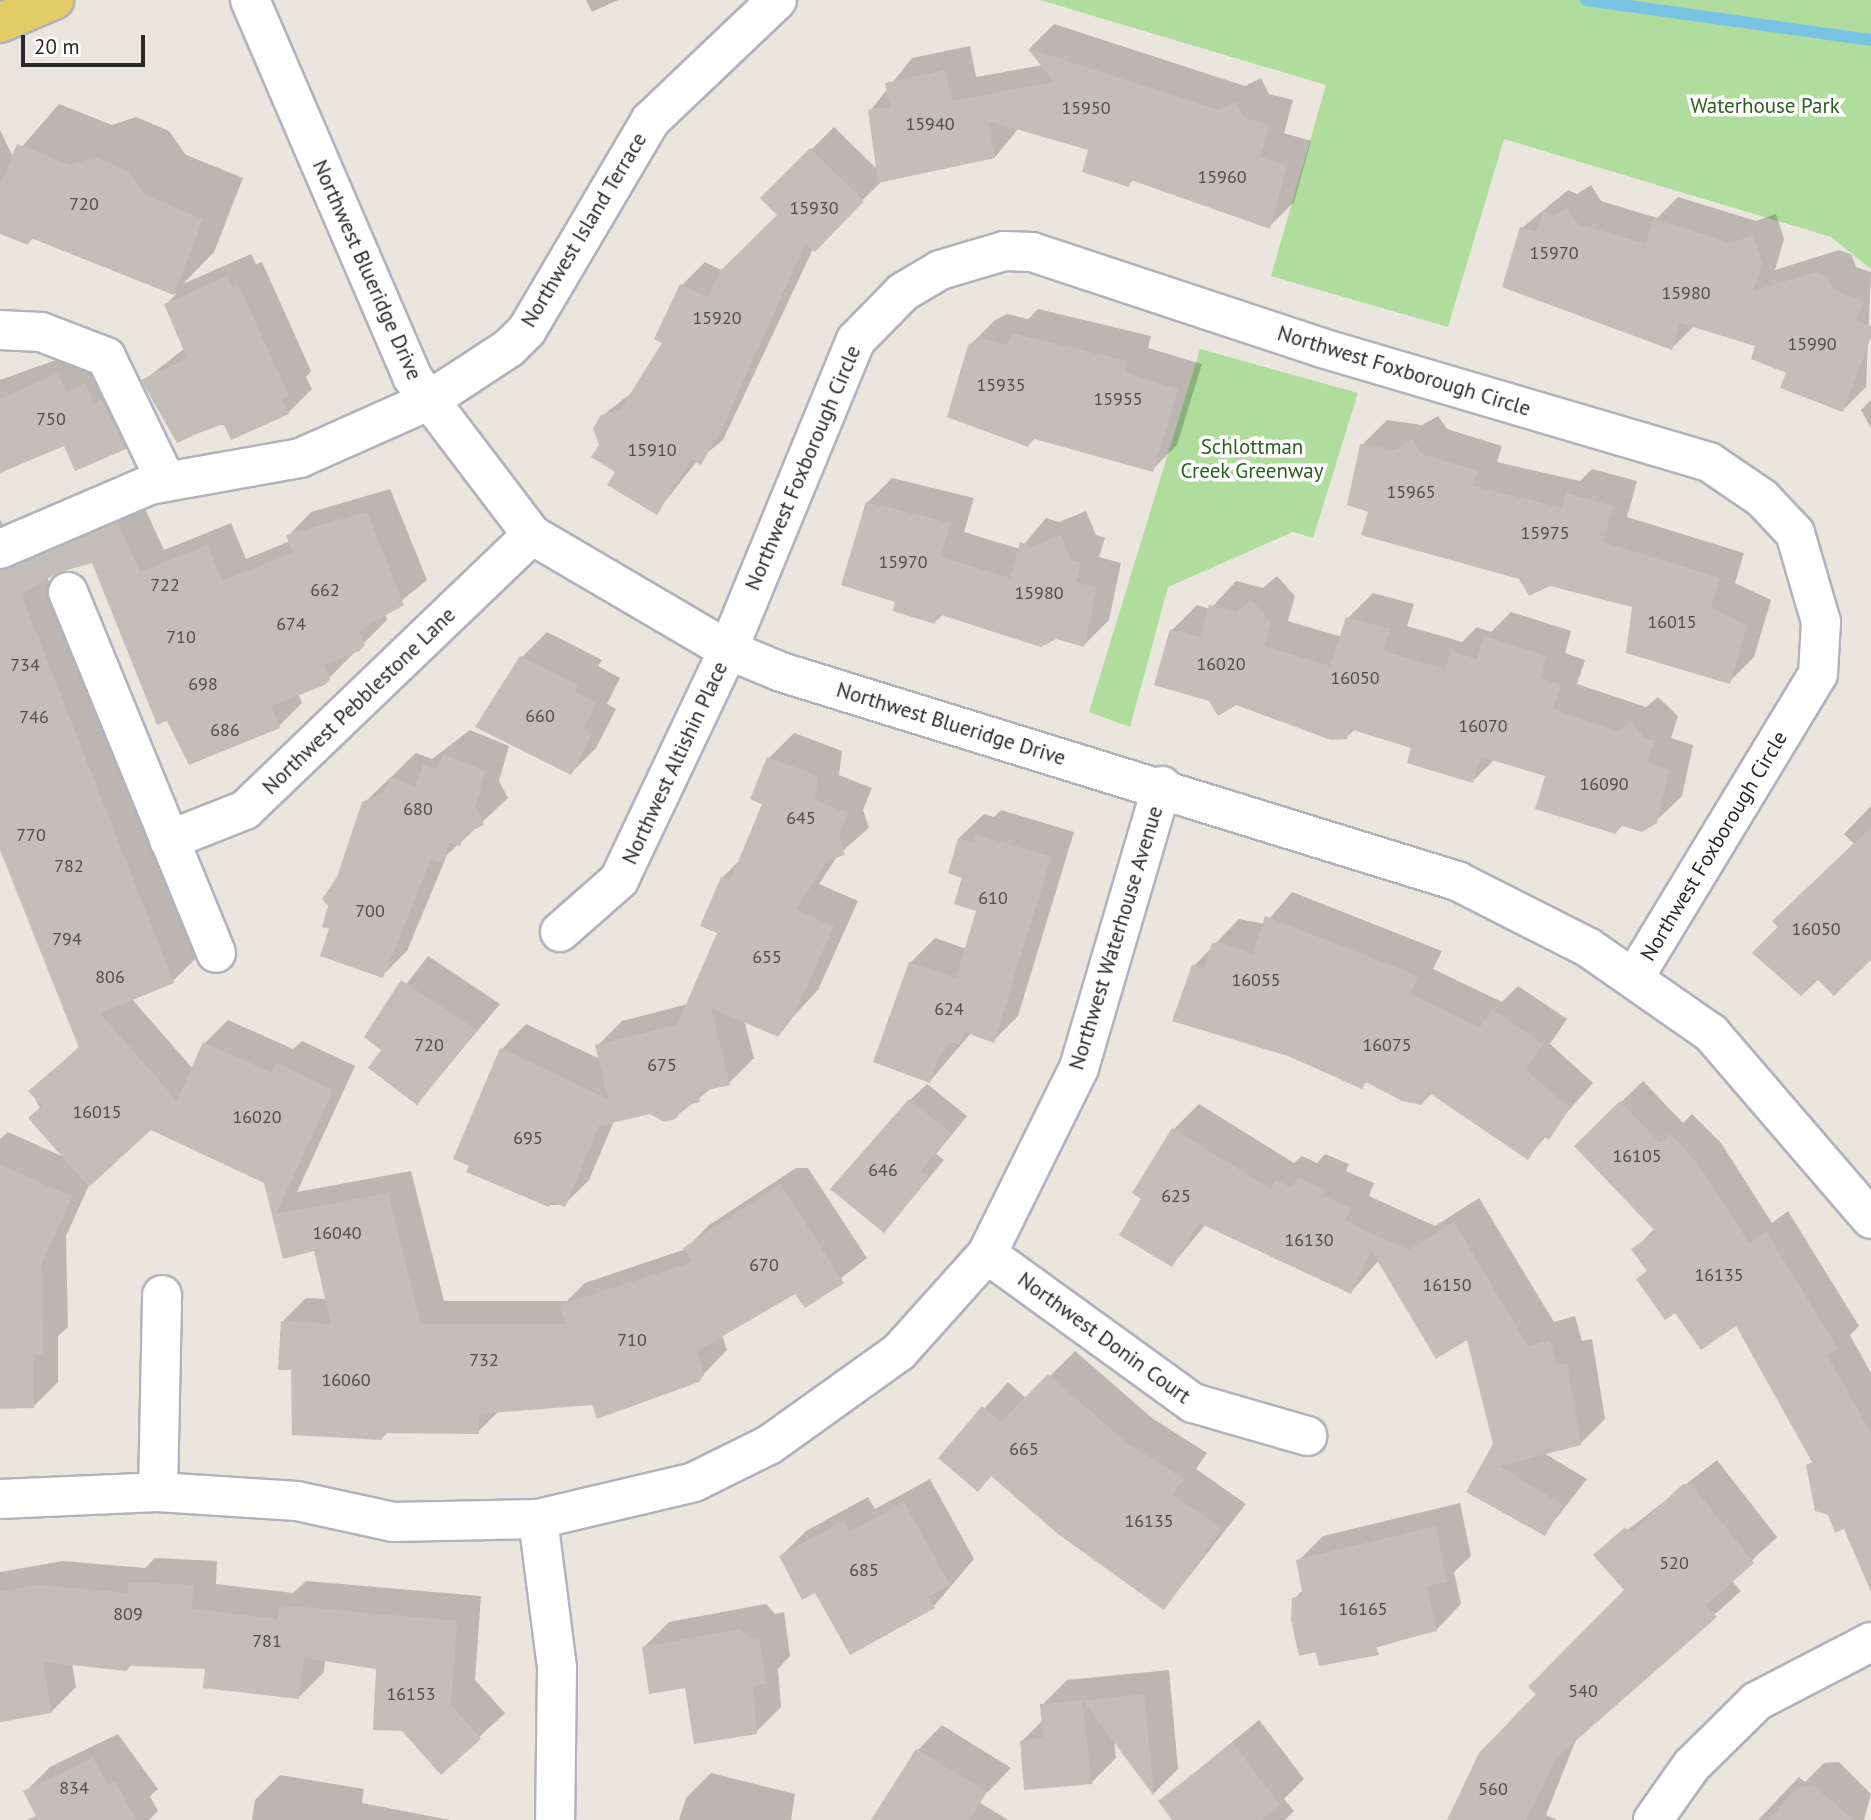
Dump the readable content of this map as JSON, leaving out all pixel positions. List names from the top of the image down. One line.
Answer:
{"streets":{"street":["Northwest Island Terrace","Northwest Blueridge Drive","Northwest Foxborough Circle","Northwest Pebblestone Lane","Northwest Altishin Place","Northwest Waterhouse Avenue","Northwest Donin Court"]},"crossings":[["Northwest Island Terrace","Northwest Blueridge Drive"],["Northwest Blueridge Drive","Northwest Foxborough Circle"],["Northwest Blueridge Drive","Northwest Pebblestone Lane"],["Northwest Blueridge Drive","Northwest Altishin Place"],["Northwest Blueridge Drive","Northwest Waterhouse Avenue"],["Northwest Foxborough Circle","Northwest Altishin Place"],["Northwest Waterhouse Avenue","Northwest Donin Court"]],"parks":["Waterhouse Park","Schlottman Creek Greenway"],"house_numbers":["15950","15940","15960","720","15930","15970","15980","15920","15990","15935","15955","750","15910","15965","15975","15970","722","662","15980","16015","674","710","16020","734","16050","698","660","746","16070","686","16090","680","645","770","782","610","700","16050","794","655","806","16055","624","720","16075","675","16015","16020","695","16105","646","625","16040","16130","670","16135","16150","710","732","16060","665","16135","520","685","16165","809","781","540","16153","834","560"],"scale_bar":"20 m"}
